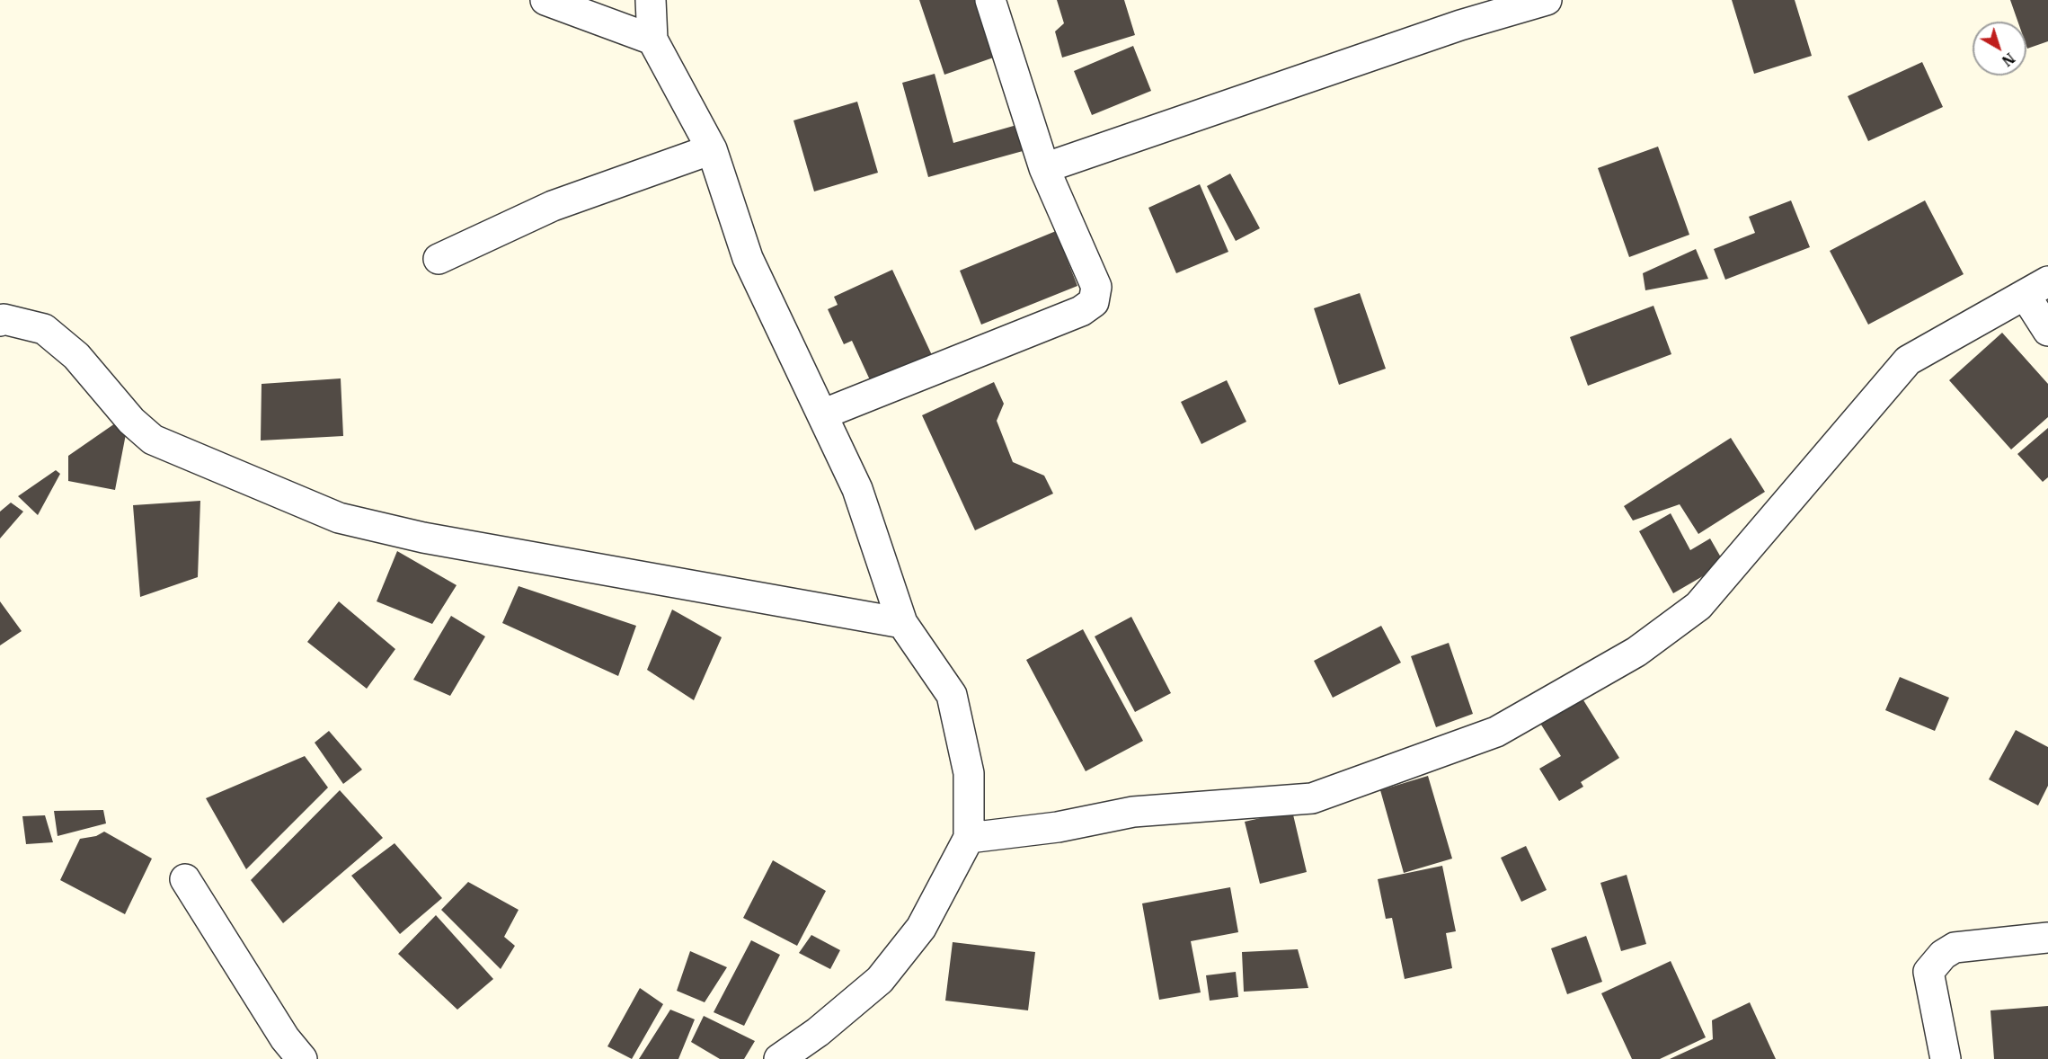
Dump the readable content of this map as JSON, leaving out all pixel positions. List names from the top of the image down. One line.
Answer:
{"north":"bottom right"}
